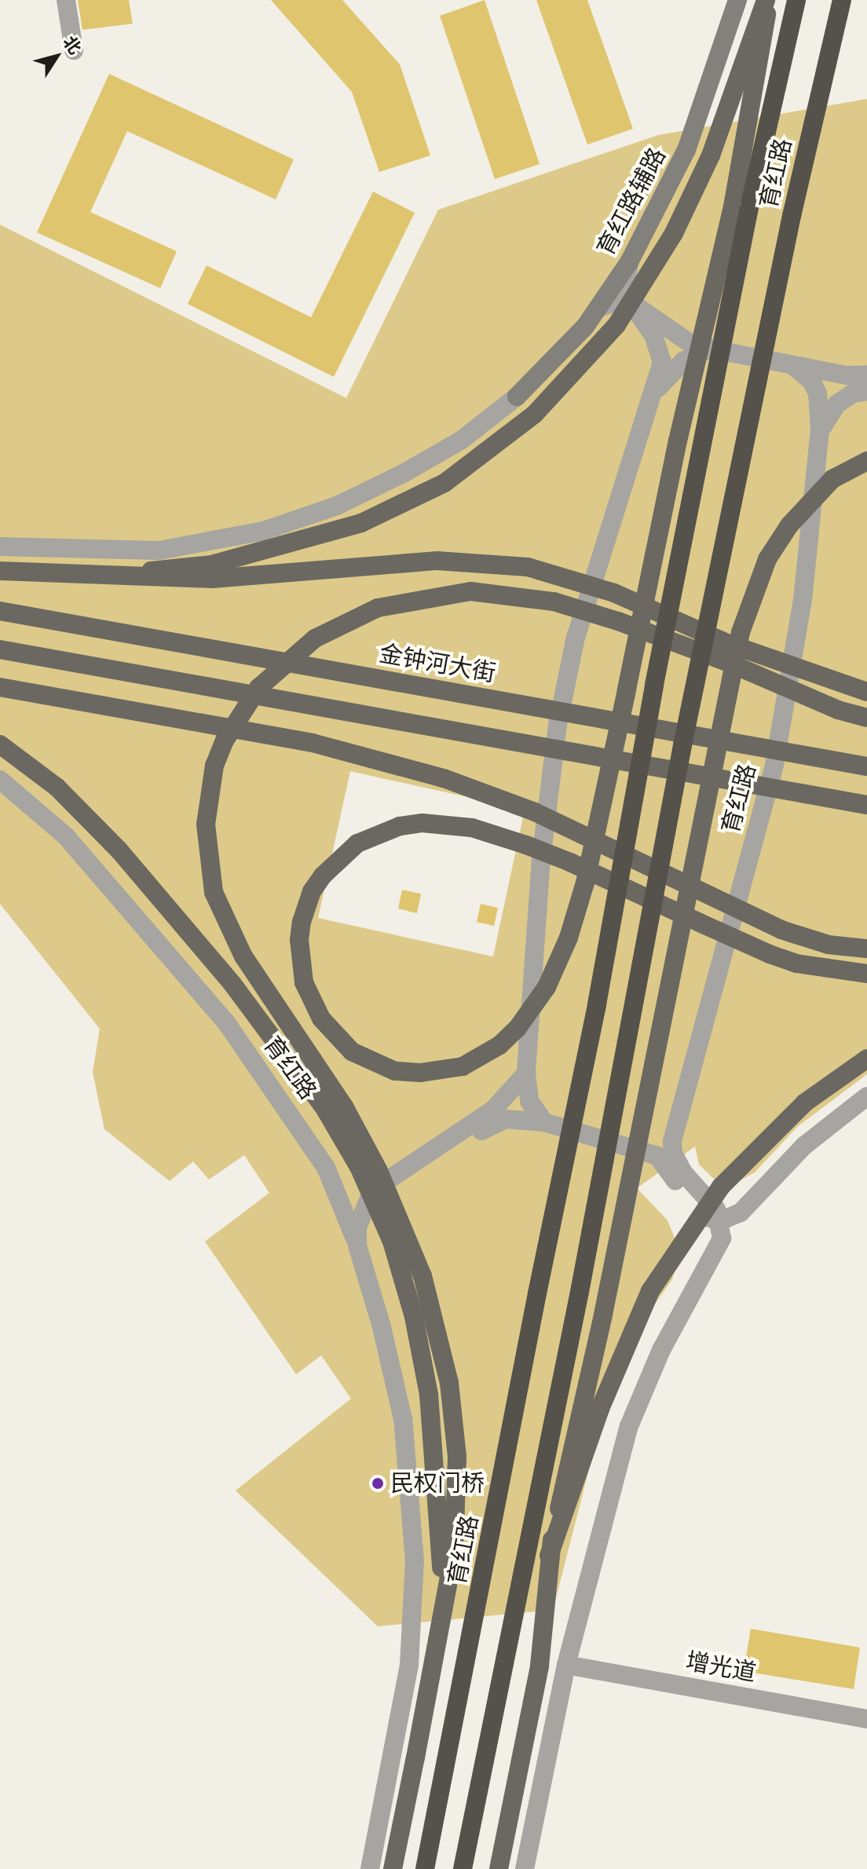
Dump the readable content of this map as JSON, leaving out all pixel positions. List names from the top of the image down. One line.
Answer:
{"streets":{"highway":["育红路"],"main road":["育红路辅路","金钟河大街"],"street":["增光道"]},"places":["民权门桥"],"north":"top right"}
